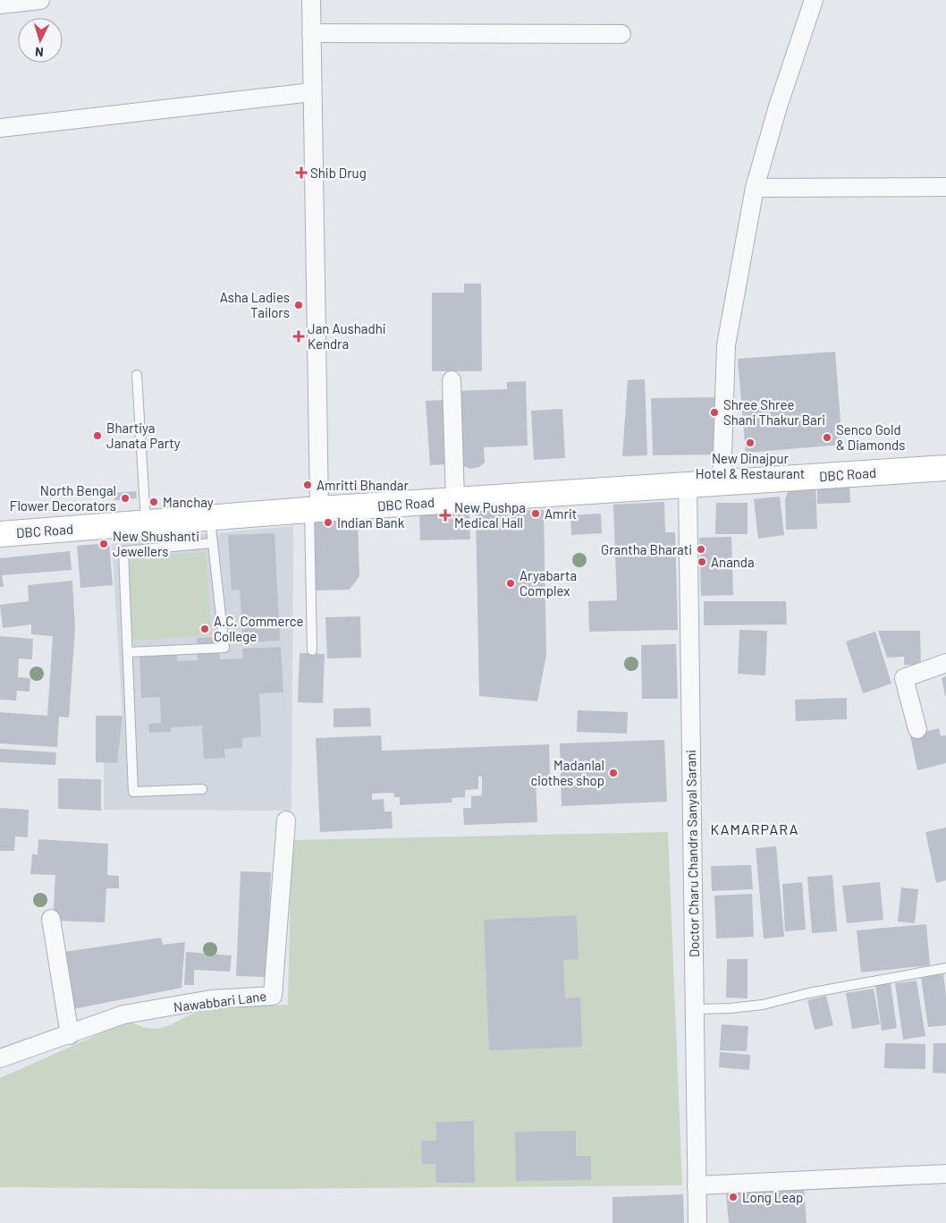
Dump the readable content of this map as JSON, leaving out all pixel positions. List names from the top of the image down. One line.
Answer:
{"streets":{"street":["DBC Road","Doctor Charu Chandra Sanyal Sarani","Nawabbari Lane"]},"crossings":[["DBC Road","Doctor Charu Chandra Sanyal Sarani"]],"districts":["KAMARPARA"],"places":{"health":["Shib Drug","Jan Aushadhi Kendra","New Pushpa Medical Hall"],"other":["Asha Ladies Tailors","Shree Shree Shani Thakur Bari","Bhartiya Janata Party","Senco Gold & Diamonds","New Dinajpur Hotel & Restaurant","Amritti Bhandar","North Bengal Flower Decorators","Manchay","Amrit","Indian Bank","New Shushanti Jewellers","Grantha Bharati","Ananda","Aryabarta Complex","A.C. Commerce College","Madanlal clothes shop","Long Leap"]},"north":"bottom"}
